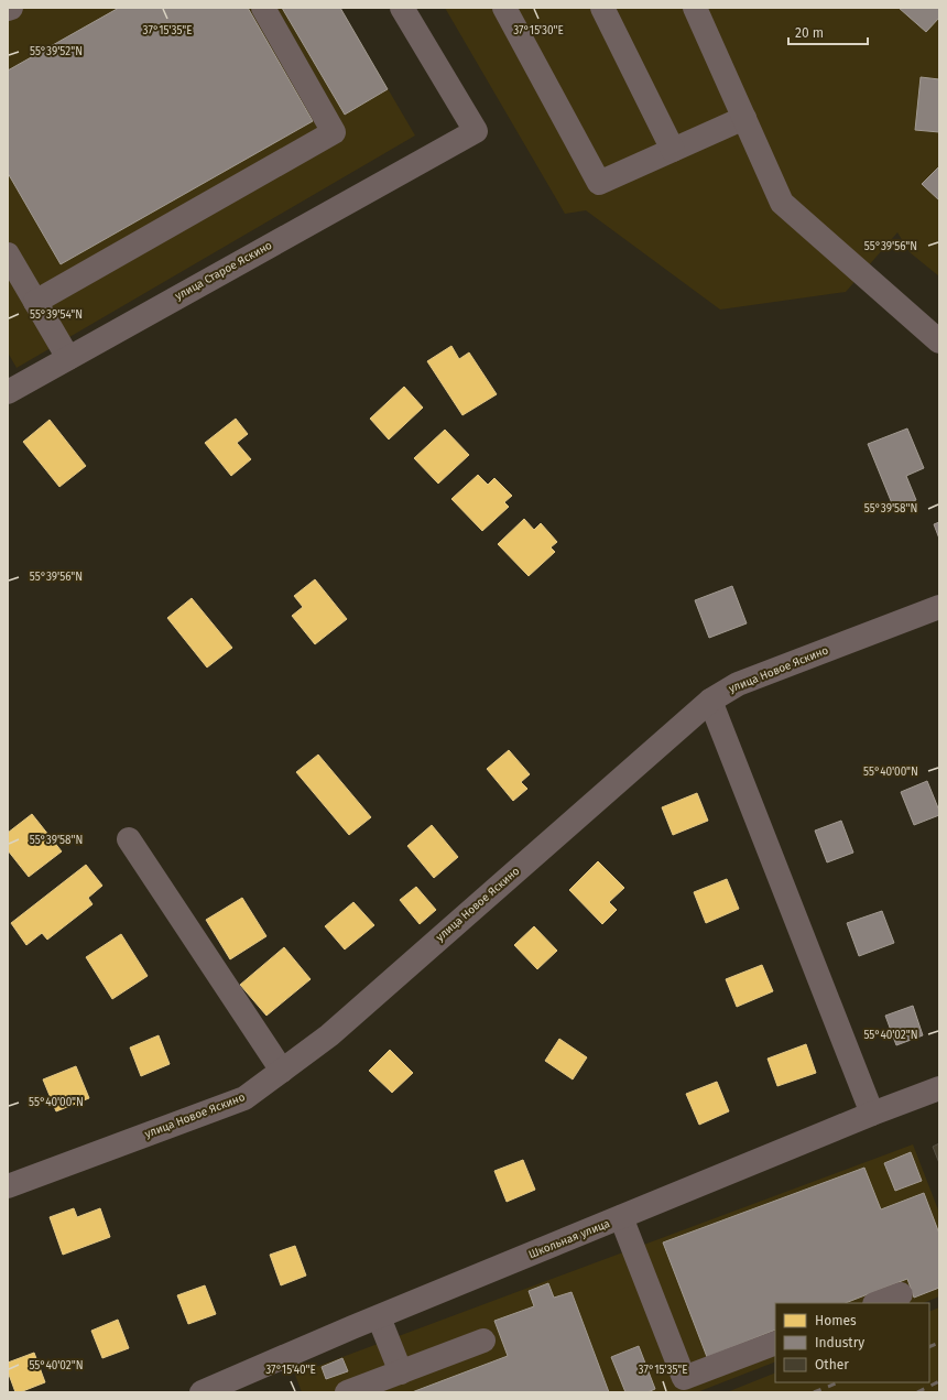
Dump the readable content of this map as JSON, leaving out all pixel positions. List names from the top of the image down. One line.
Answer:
{"streets":{"street":["улица Старое Яскино","улица Новое Яскино","Школьная улица"]},"legend":["Homes","Industry","Other"],"scale_bar":"20 m","coordinates":["37°15'35\"E","37°15'30\"E","55°39'52\"N","55°39'56\"N","55°39'54\"N","55°39'58\"N","55°40'00\"N","55°40'02\"N","37°15'40\"E"]}
